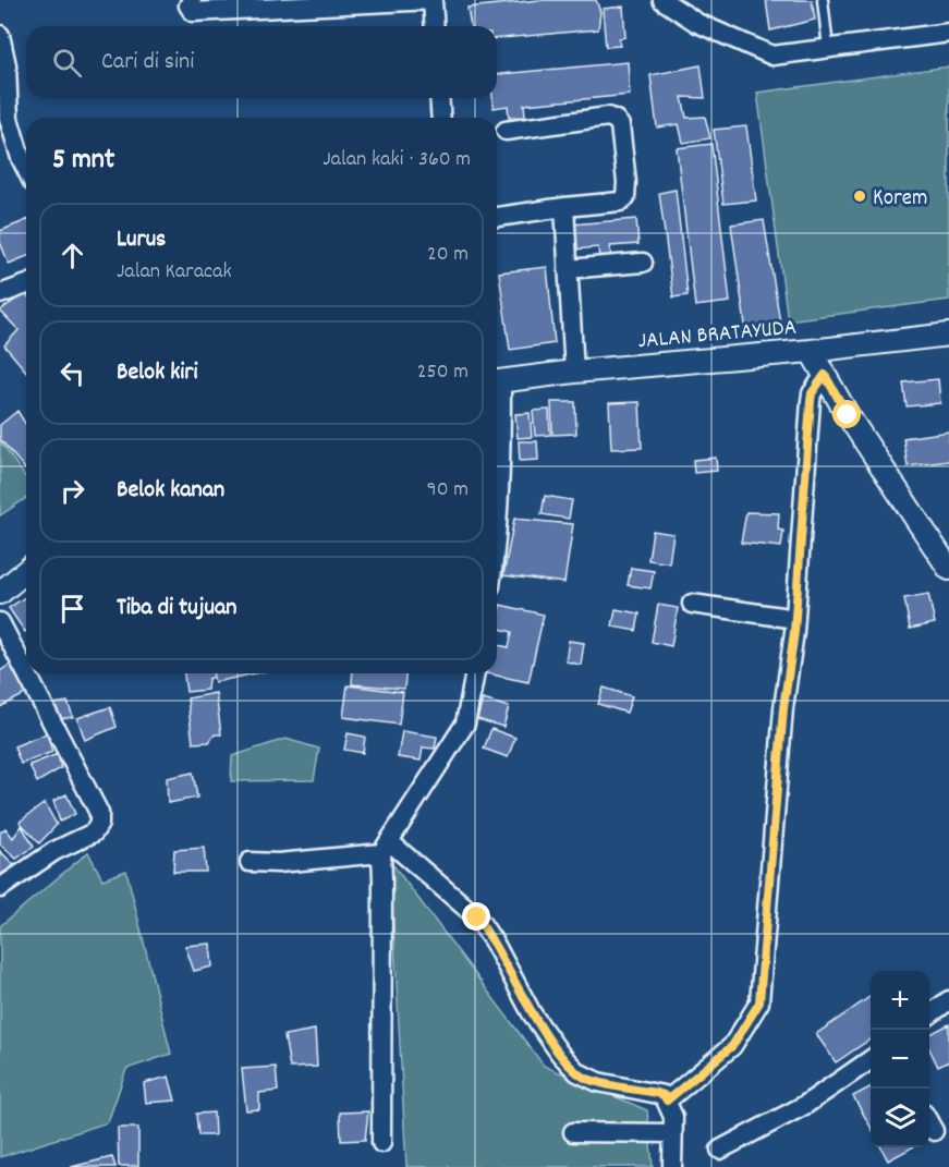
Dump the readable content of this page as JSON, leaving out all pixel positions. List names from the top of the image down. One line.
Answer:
{"streets":{"street":["JALAN BRATAYUDA"]},"places":["Korem"],"page":{"search":"Cari di sini","heading":["5 mnt","Jalan kaki · 360 m"],"list":[["Lurus","Jalan Karacak","20 m"],["Belok kiri","250 m"],["Belok kanan","90 m"],"Tiba di tujuan"],"map_buttons":["+","−"]}}
